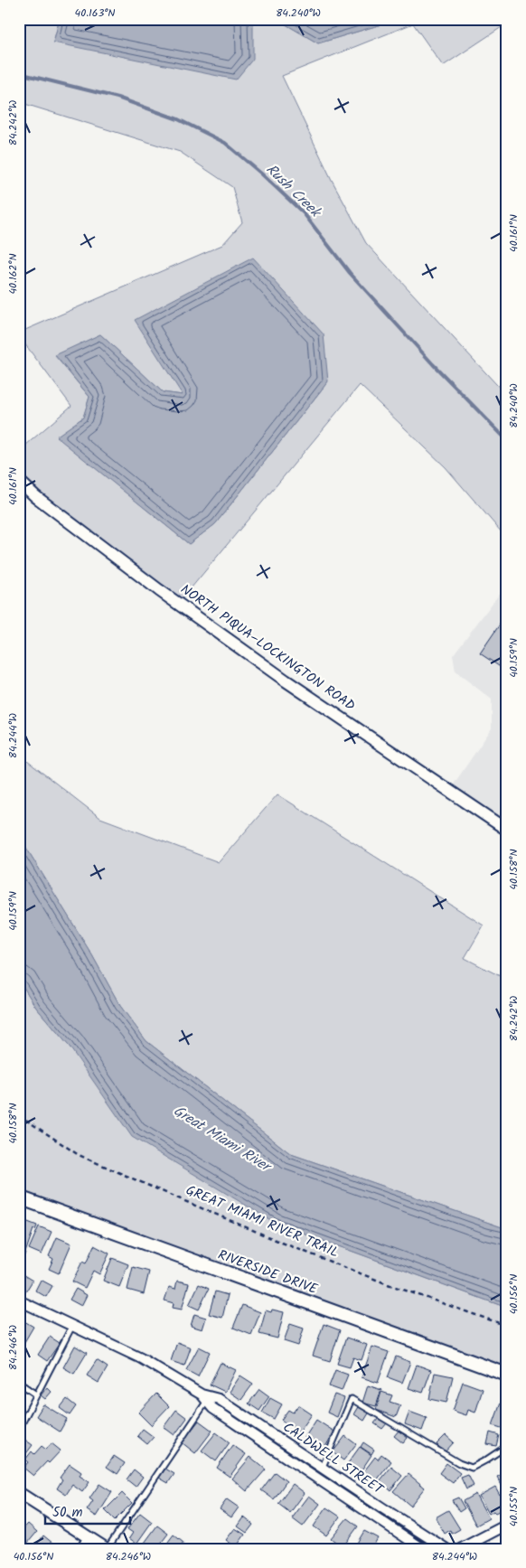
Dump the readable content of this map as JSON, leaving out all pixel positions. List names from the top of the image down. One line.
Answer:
{"streets":{"main road":["RIVERSIDE DRIVE"],"street":["NORTH PIQUA–LOCKINGTON ROAD","CALDWELL STREET"],"path":["GREAT MIAMI RIVER TRAIL"]},"water":["Rush Creek","Great Miami River"],"scale_bar":"50 m","coordinates":["40.163°N","84.240°W","84.242°W","40.161°N","40.162°N","40.159°N","84.244°W","40.158°N","40.156°N","84.246°W","40.155°N"]}
